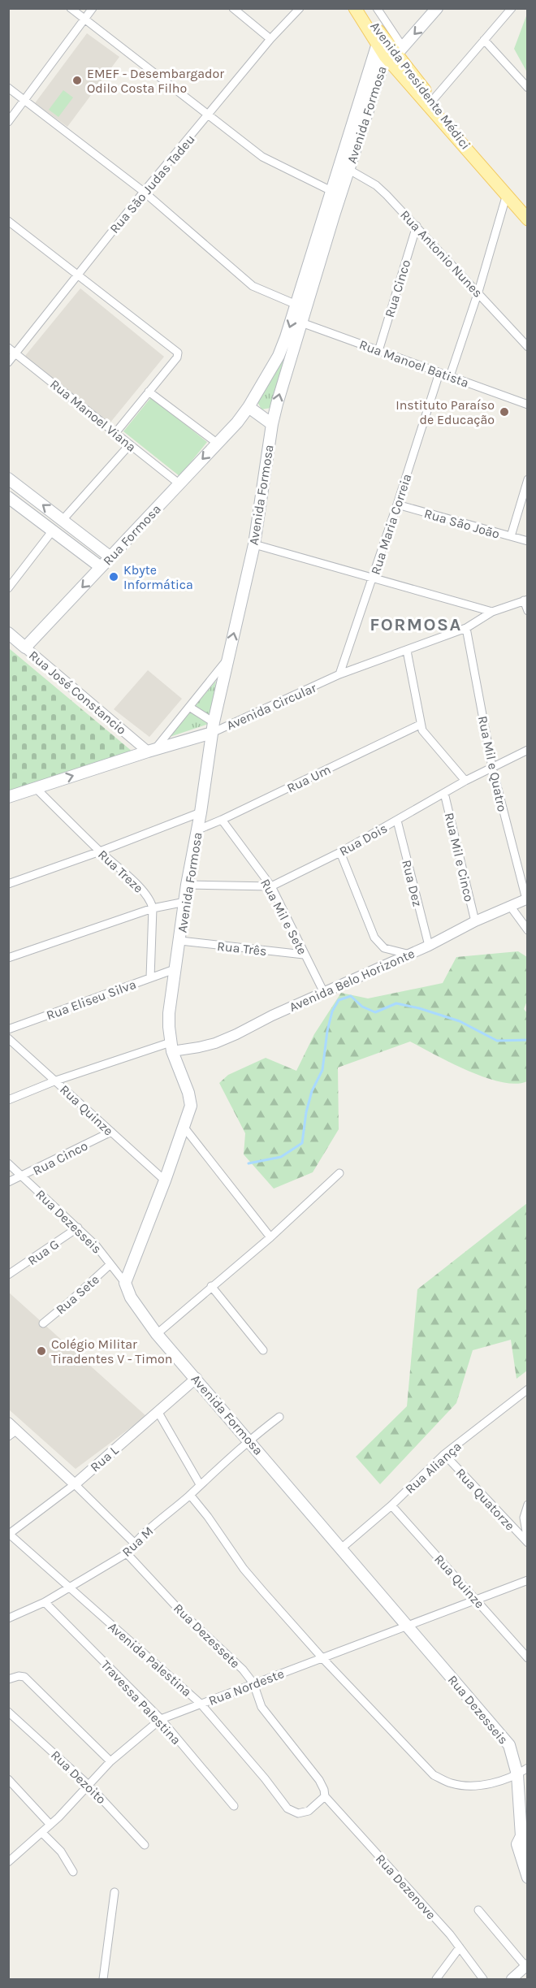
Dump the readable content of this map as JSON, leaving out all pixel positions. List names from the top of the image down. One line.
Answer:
{"streets":{"main road":["Avenida Presidente Médici","Avenida Formosa","Rua Formosa","Rua José Constancio","Avenida Circular","Rua Dezesseis"],"street":["Rua São Judas Tadeu","Rua Antonio Nunes","Rua Cinco","Rua Manoel Batista","Rua Manoel Viana","Rua São João","Rua Maria Correia","Rua Mil e Quatro","Rua Um","Rua Dois","Rua Mil e Cinco","Rua Treze","Rua Dez","Rua Mil e Sete","Rua Três","Avenida Belo Horizonte","Rua Eliseu Silva","Rua Quinze","Rua G","Rua Sete","Rua L","Rua Aliança","Rua Quatorze","Rua M","Rua Dezessete","Avenida Palestina","Rua Nordeste","Travessa Palestina","Rua Dezoito","Rua Dezenove"]},"crossings":[["Avenida Presidente Médici","Avenida Formosa"],["Avenida Formosa","Rua Antonio Nunes"],["Avenida Formosa","Rua Manoel Batista"],["Avenida Formosa","Rua Formosa"],["Avenida Formosa","Avenida Circular"],["Avenida Formosa","Rua Um"],["Avenida Formosa","Rua Dois"],["Avenida Formosa","Rua Três"],["Avenida Formosa","Avenida Belo Horizonte"],["Avenida Formosa","Rua Eliseu Silva"],["Avenida Formosa","Rua Quinze"],["Avenida Formosa","Rua Dezesseis"],["Avenida Formosa","Rua L"],["Avenida Formosa","Rua Aliança"],["Avenida Formosa","Rua M"],["Avenida Formosa","Rua Nordeste"],["Rua São Judas Tadeu","Rua Manoel Viana"],["Rua Antonio Nunes","Rua Cinco"],["Rua Cinco","Rua Manoel Batista"],["Rua Cinco","Rua Quinze"],["Rua Cinco","Rua Dezesseis"],["Rua Manoel Batista","Rua Maria Correia"],["Rua Manoel Viana","Rua Formosa"],["Rua São João","Rua Maria Correia"],["Rua Maria Correia","Avenida Circular"],["Rua Formosa","Rua José Constancio"],["Rua José Constancio","Avenida Circular"],["Avenida Circular","Rua Mil e Quatro"],["Avenida Circular","Rua Treze"],["Rua Mil e Quatro","Rua Dois"],["Rua Mil e Quatro","Avenida Belo Horizonte"],["Rua Um","Rua Mil e Sete"],["Rua Dois","Rua Mil e Cinco"],["Rua Dois","Rua Dez"],["Rua Dois","Rua Mil e Sete"],["Rua Mil e Cinco","Avenida Belo Horizonte"],["Rua Dez","Avenida Belo Horizonte"],["Rua Mil e Sete","Rua Três"],["Rua Mil e Sete","Avenida Belo Horizonte"],["Rua Quinze","Rua Aliança"],["Rua Quinze","Rua Nordeste"],["Rua Dezesseis","Rua G"],["Rua Dezesseis","Rua Sete"],["Rua Dezesseis","Rua Nordeste"],["Rua L","Avenida Palestina"],["Rua Aliança","Rua Quatorze"],["Rua M","Rua Dezessete"],["Rua M","Avenida Palestina"],["Rua M","Travessa Palestina"],["Rua Dezessete","Avenida Palestina"],["Rua Dezessete","Rua Nordeste"],["Rua Dezessete","Rua Dezenove"],["Avenida Palestina","Rua Nordeste"],["Avenida Palestina","Rua Dezenove"],["Rua Nordeste","Travessa Palestina"],["Rua Nordeste","Rua Dezoito"]],"one_way":["Rua Formosa"],"districts":["FORMOSA"],"places":["EMEF - Desembargador Odilo Costa Filho","Instituto Paraíso de Educação","Kbyte Informática","Colégio Militar Tiradentes V - Timon"]}
